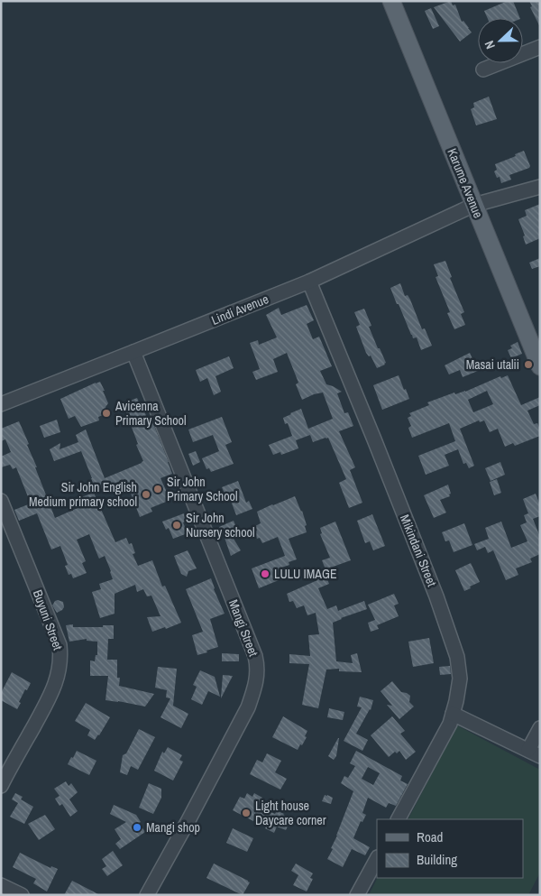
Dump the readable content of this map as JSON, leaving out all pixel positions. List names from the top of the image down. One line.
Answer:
{"streets":{"main road":["Karume Avenue"],"street":["Lindi Avenue","Mikindani Street","Buyuni Street","Mangi Street"]},"crossings":[["Karume Avenue","Lindi Avenue"],["Lindi Avenue","Mikindani Street"],["Lindi Avenue","Mangi Street"]],"places":["Masai utalii","Avicenna Primary School","Sir John Primary School","Sir John English Medium primary school","Sir John Nursery school","LULU IMAGE","Light house Daycare corner","Mangi shop"],"legend":["Road","Building"],"north":"left"}
